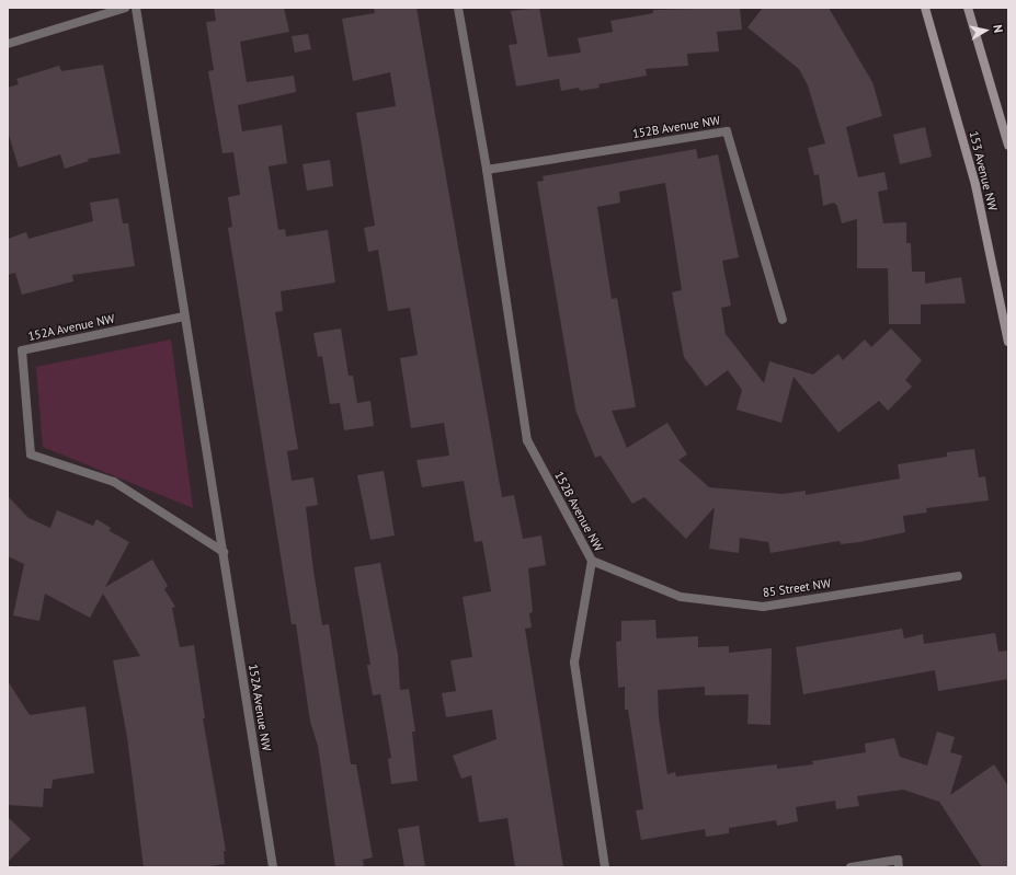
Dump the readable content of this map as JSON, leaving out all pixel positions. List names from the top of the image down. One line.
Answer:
{"streets":{"main road":["153 Avenue NW"],"street":["152B Avenue NW","152A Avenue NW","85 Street NW"]},"crossings":[["152B Avenue NW","85 Street NW"]],"north":"right"}
